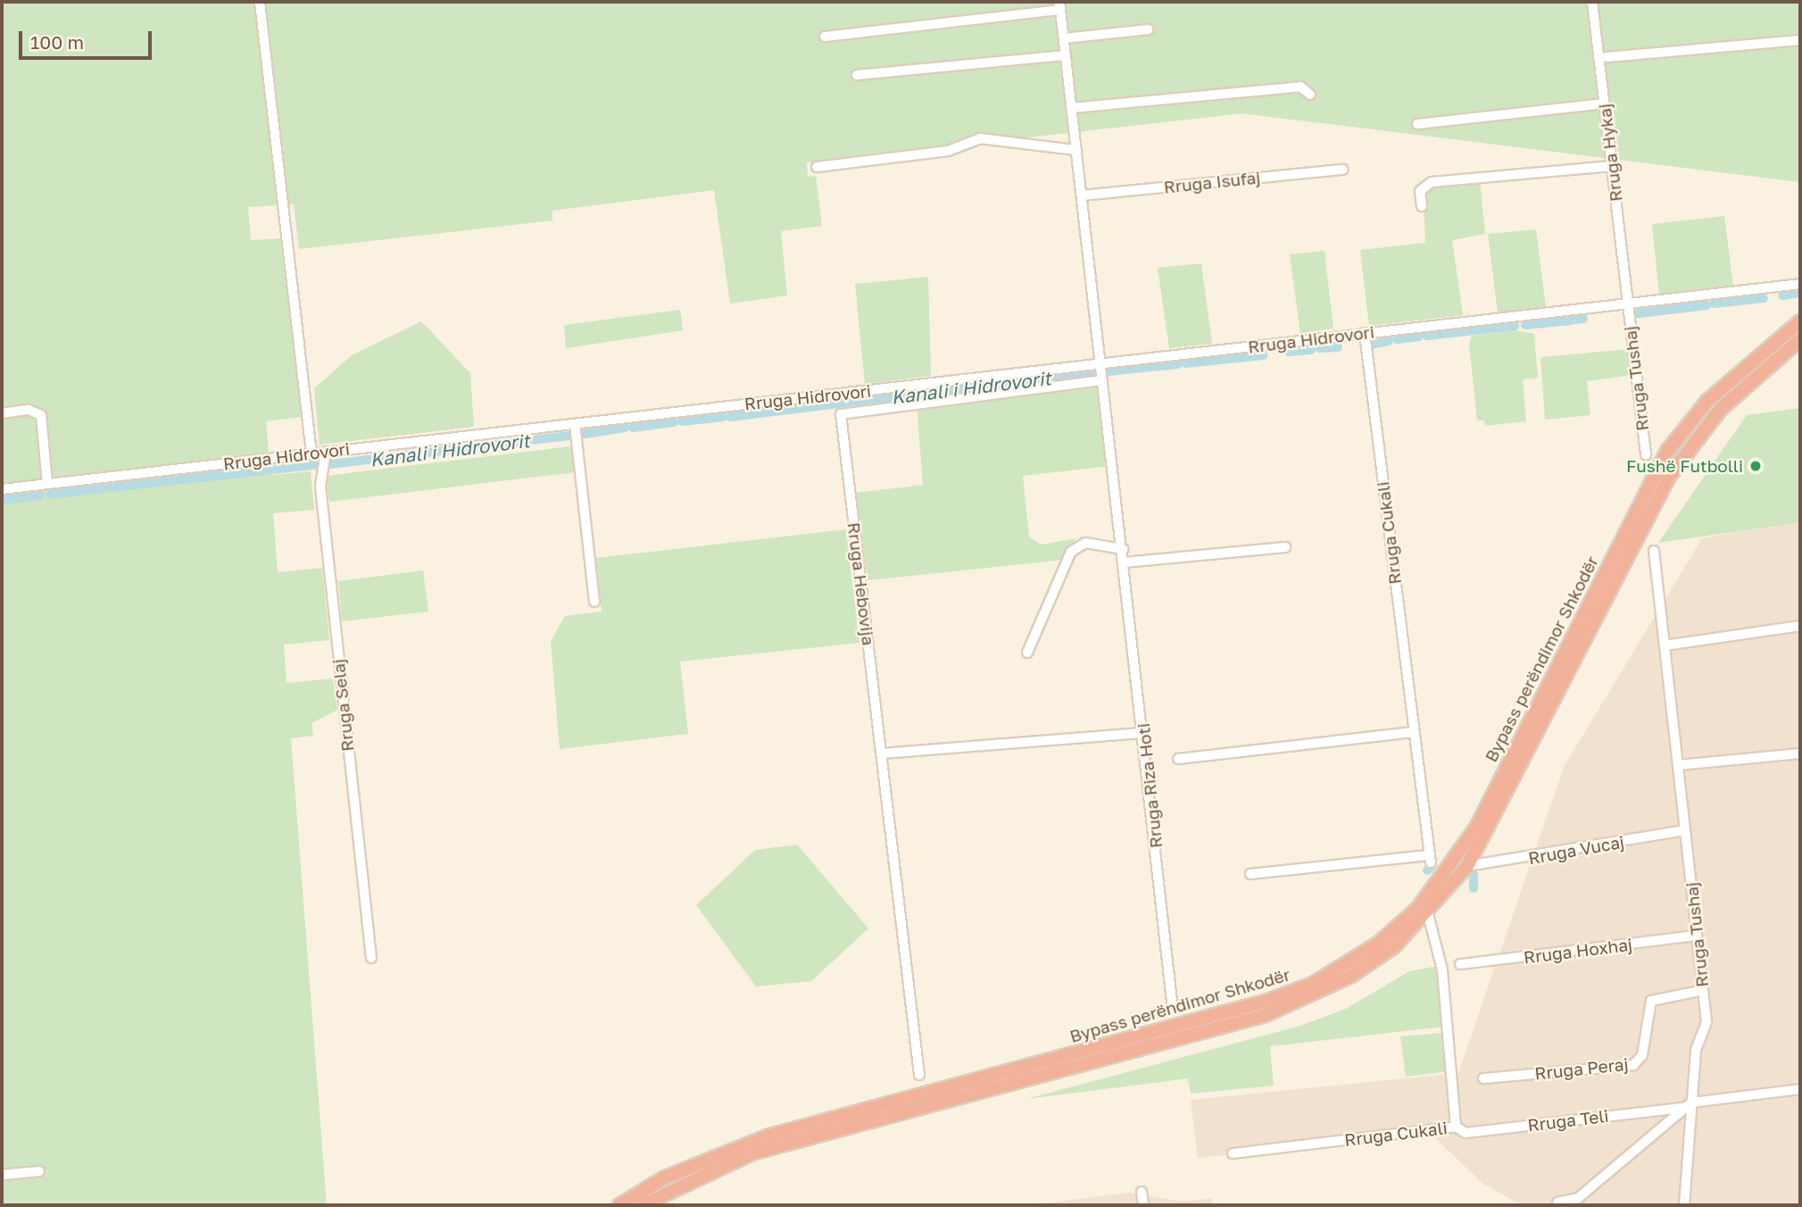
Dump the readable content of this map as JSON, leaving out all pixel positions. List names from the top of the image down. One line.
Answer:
{"streets":{"highway":["Bypass perëndimor Shkodër"],"street":["Rruga Hykaj","Rruga Isufaj","Rruga Hidrovori","Rruga Tushaj","Rruga Cukali","Rruga Hebovija","Rruga Selaj","Rruga Riza Hoti","Rruga Vucaj","Rruga Hoxhaj","Rruga Peraj","Rruga Teli"]},"crossings":[["Rruga Hykaj","Rruga Hidrovori"],["Rruga Hykaj","Rruga Tushaj"],["Rruga Hidrovori","Rruga Tushaj"],["Rruga Hidrovori","Rruga Cukali"],["Rruga Hidrovori","Rruga Selaj"],["Rruga Hidrovori","Rruga Riza Hoti"],["Rruga Tushaj","Rruga Vucaj"],["Rruga Tushaj","Rruga Hoxhaj"],["Rruga Tushaj","Rruga Peraj"],["Rruga Tushaj","Rruga Teli"],["Rruga Cukali","Bypass perëndimor Shkodër"],["Rruga Cukali","Rruga Teli"],["Rruga Hebovija","Rruga Riza Hoti"],["Bypass perëndimor Shkodër","Rruga Vucaj"]],"water":["Kanali i Hidrovorit"],"places":["Fushë Futbolli"],"scale_bar":"100 m"}
